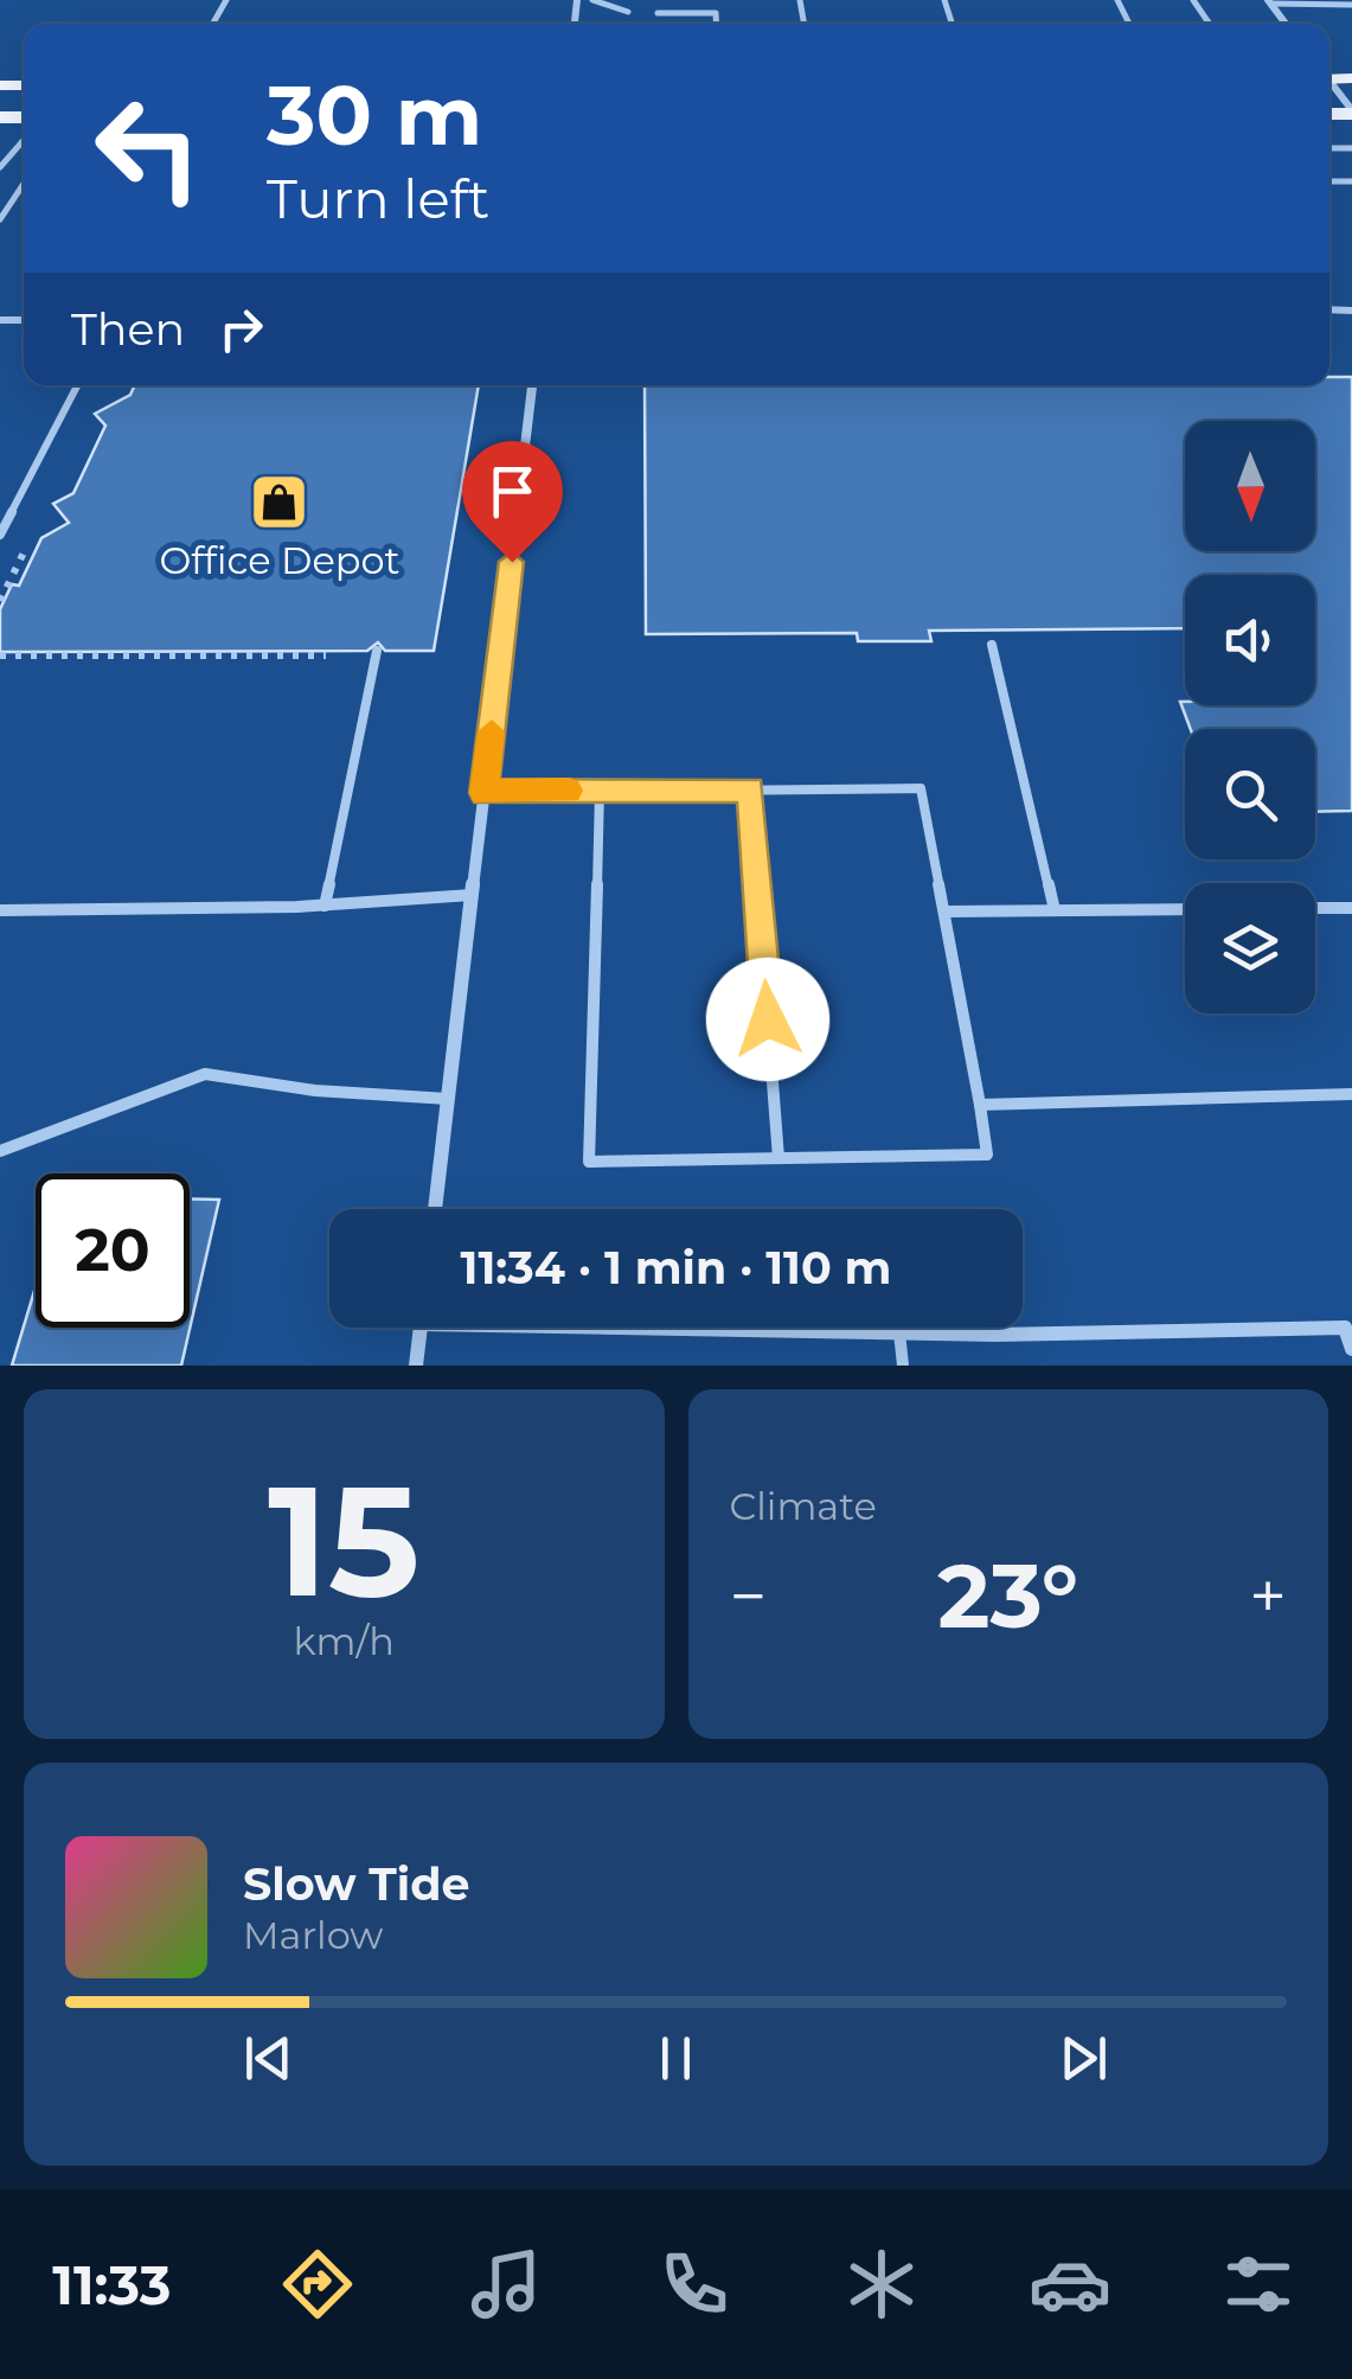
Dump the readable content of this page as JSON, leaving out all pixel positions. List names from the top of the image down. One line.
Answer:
{"places":{"shop":["Office Depot"]},"north":"bottom","page":{"turn":["30 m","Turn left"],"then":"Then","limit":"20","trip":"11:34 · 1 min · 110 m","tile":[["15","km/h"],"Climate"],"heat":["−","23°","+"],"song":["Slow Tide","Marlow"],"tabs":"11:33"}}
